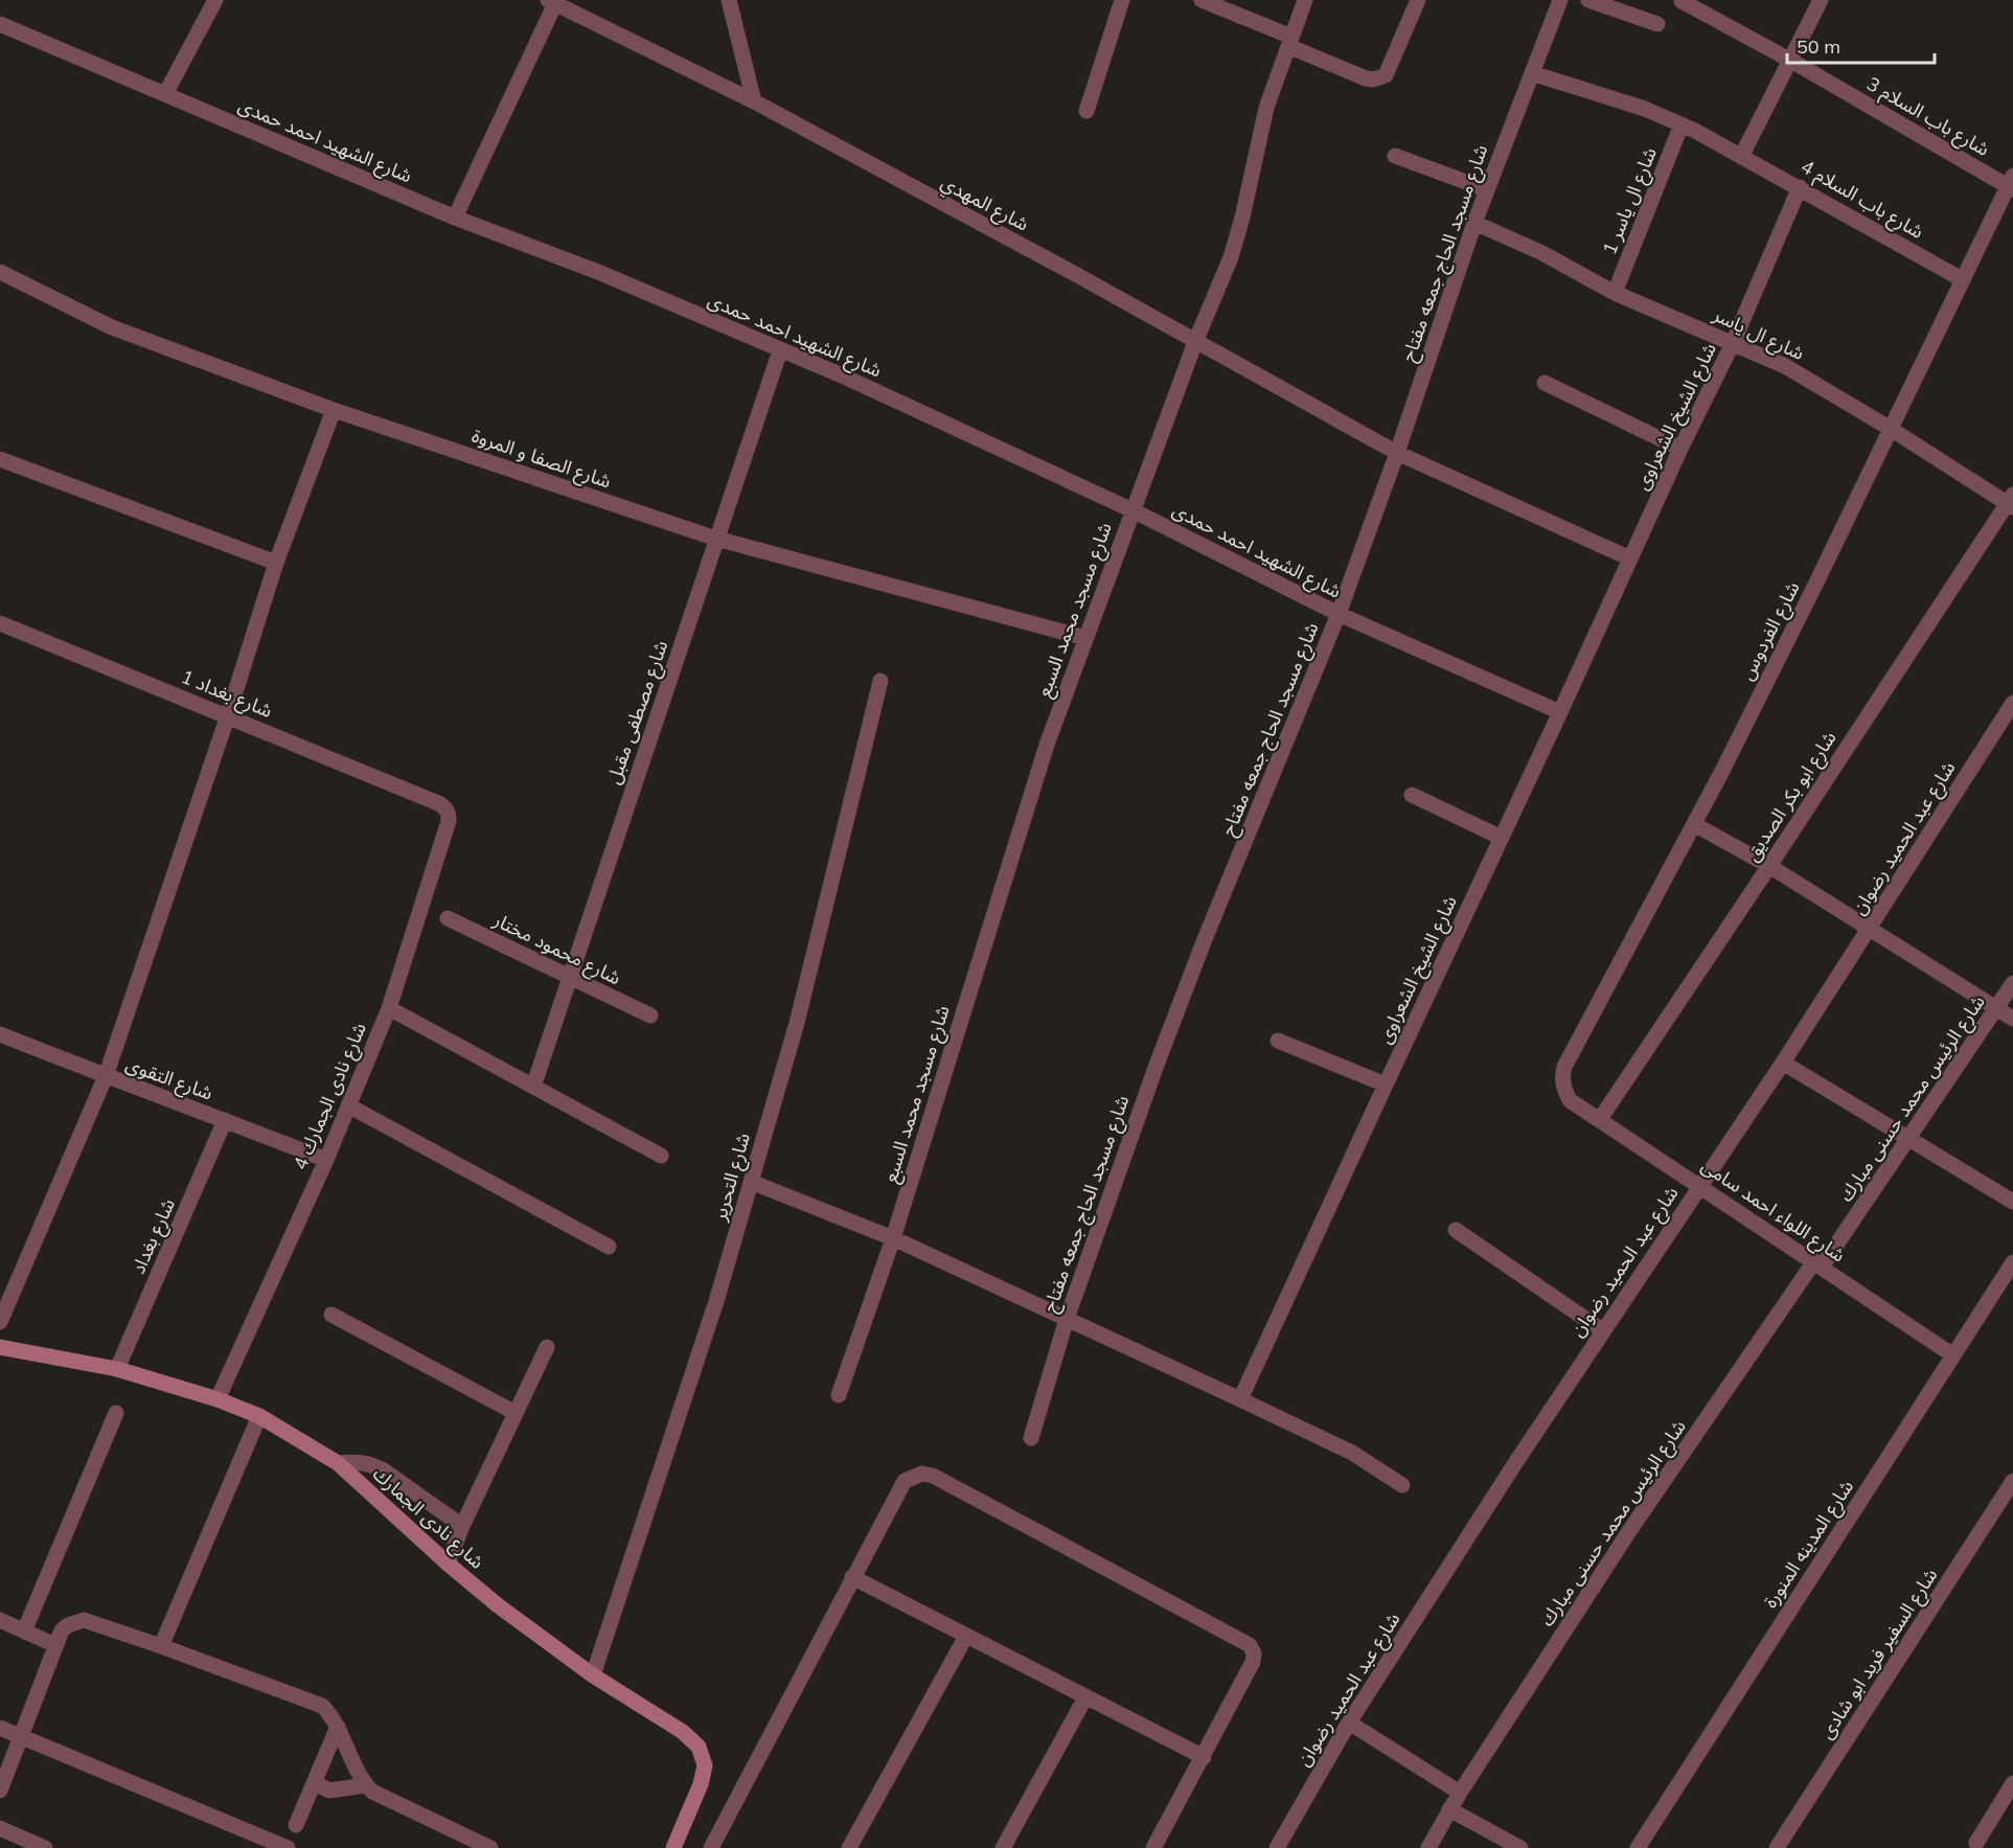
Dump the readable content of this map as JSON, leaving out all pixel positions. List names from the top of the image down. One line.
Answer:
{"streets":{"street":["شارع باب السلام 3","شارع الشهيد احمد حمدى","شارع باب السلام 4","شارع ال ياسر 1","شارع المهدي","شارع مسجد الحاج جمعه مفتاح","شارع ال ياسر","شارع الشيخ الشعراوى","شارع الصفا و المروة","شارع مسجد محمد السبع","شارع الفردوس","شارع بغداد 1","شارع مصطفى مقبل","شارع ابو بكر الصديق","شارع عبد الحميد رضوان","شارع محمود مختار","شارع التقوى","شارع نادى الجمارك 4","شارع الرئيس محمد حسنى مبارك","شارع التحرير","شارع اللواء احمد سامى","شارع بغداد","شارع نادى الجمارك","شارع المدينه المنورة","شارع السفير فريد ابو شادى"]},"crossings":[["شارع باب السلام 3","شارع الفردوس"],["شارع الشهيد احمد حمدى","شارع مسجد الحاج جمعه مفتاح"],["شارع الشهيد احمد حمدى","شارع الشيخ الشعراوى"],["شارع الشهيد احمد حمدى","شارع مسجد محمد السبع"],["شارع الشهيد احمد حمدى","شارع مصطفى مقبل"],["شارع باب السلام 4","شارع ال ياسر 1"],["شارع باب السلام 4","شارع مسجد الحاج جمعه مفتاح"],["شارع باب السلام 4","شارع الشيخ الشعراوى"],["شارع باب السلام 4","شارع الفردوس"],["شارع ال ياسر 1","شارع ال ياسر"],["شارع المهدي","شارع مسجد الحاج جمعه مفتاح"],["شارع المهدي","شارع مسجد محمد السبع"],["شارع مسجد الحاج جمعه مفتاح","شارع ال ياسر"],["شارع ال ياسر","شارع الشيخ الشعراوى"],["شارع ال ياسر","شارع الفردوس"],["شارع ال ياسر","شارع ابو بكر الصديق"],["شارع الصفا و المروة","شارع مسجد محمد السبع"],["شارع الصفا و المروة","شارع مصطفى مقبل"],["شارع الفردوس","شارع اللواء احمد سامى"],["شارع بغداد 1","شارع نادى الجمارك 4"],["شارع مصطفى مقبل","شارع محمود مختار"],["شارع ابو بكر الصديق","شارع اللواء احمد سامى"],["شارع عبد الحميد رضوان","شارع اللواء احمد سامى"],["شارع التقوى","شارع نادى الجمارك 4"],["شارع التقوى","شارع بغداد"],["شارع نادى الجمارك 4","شارع نادى الجمارك"],["شارع الرئيس محمد حسنى مبارك","شارع اللواء احمد سامى"],["شارع التحرير","شارع نادى الجمارك"],["شارع اللواء احمد سامى","شارع المدينه المنورة"],["شارع بغداد","شارع نادى الجمارك"]],"scale_bar":"50 m"}
